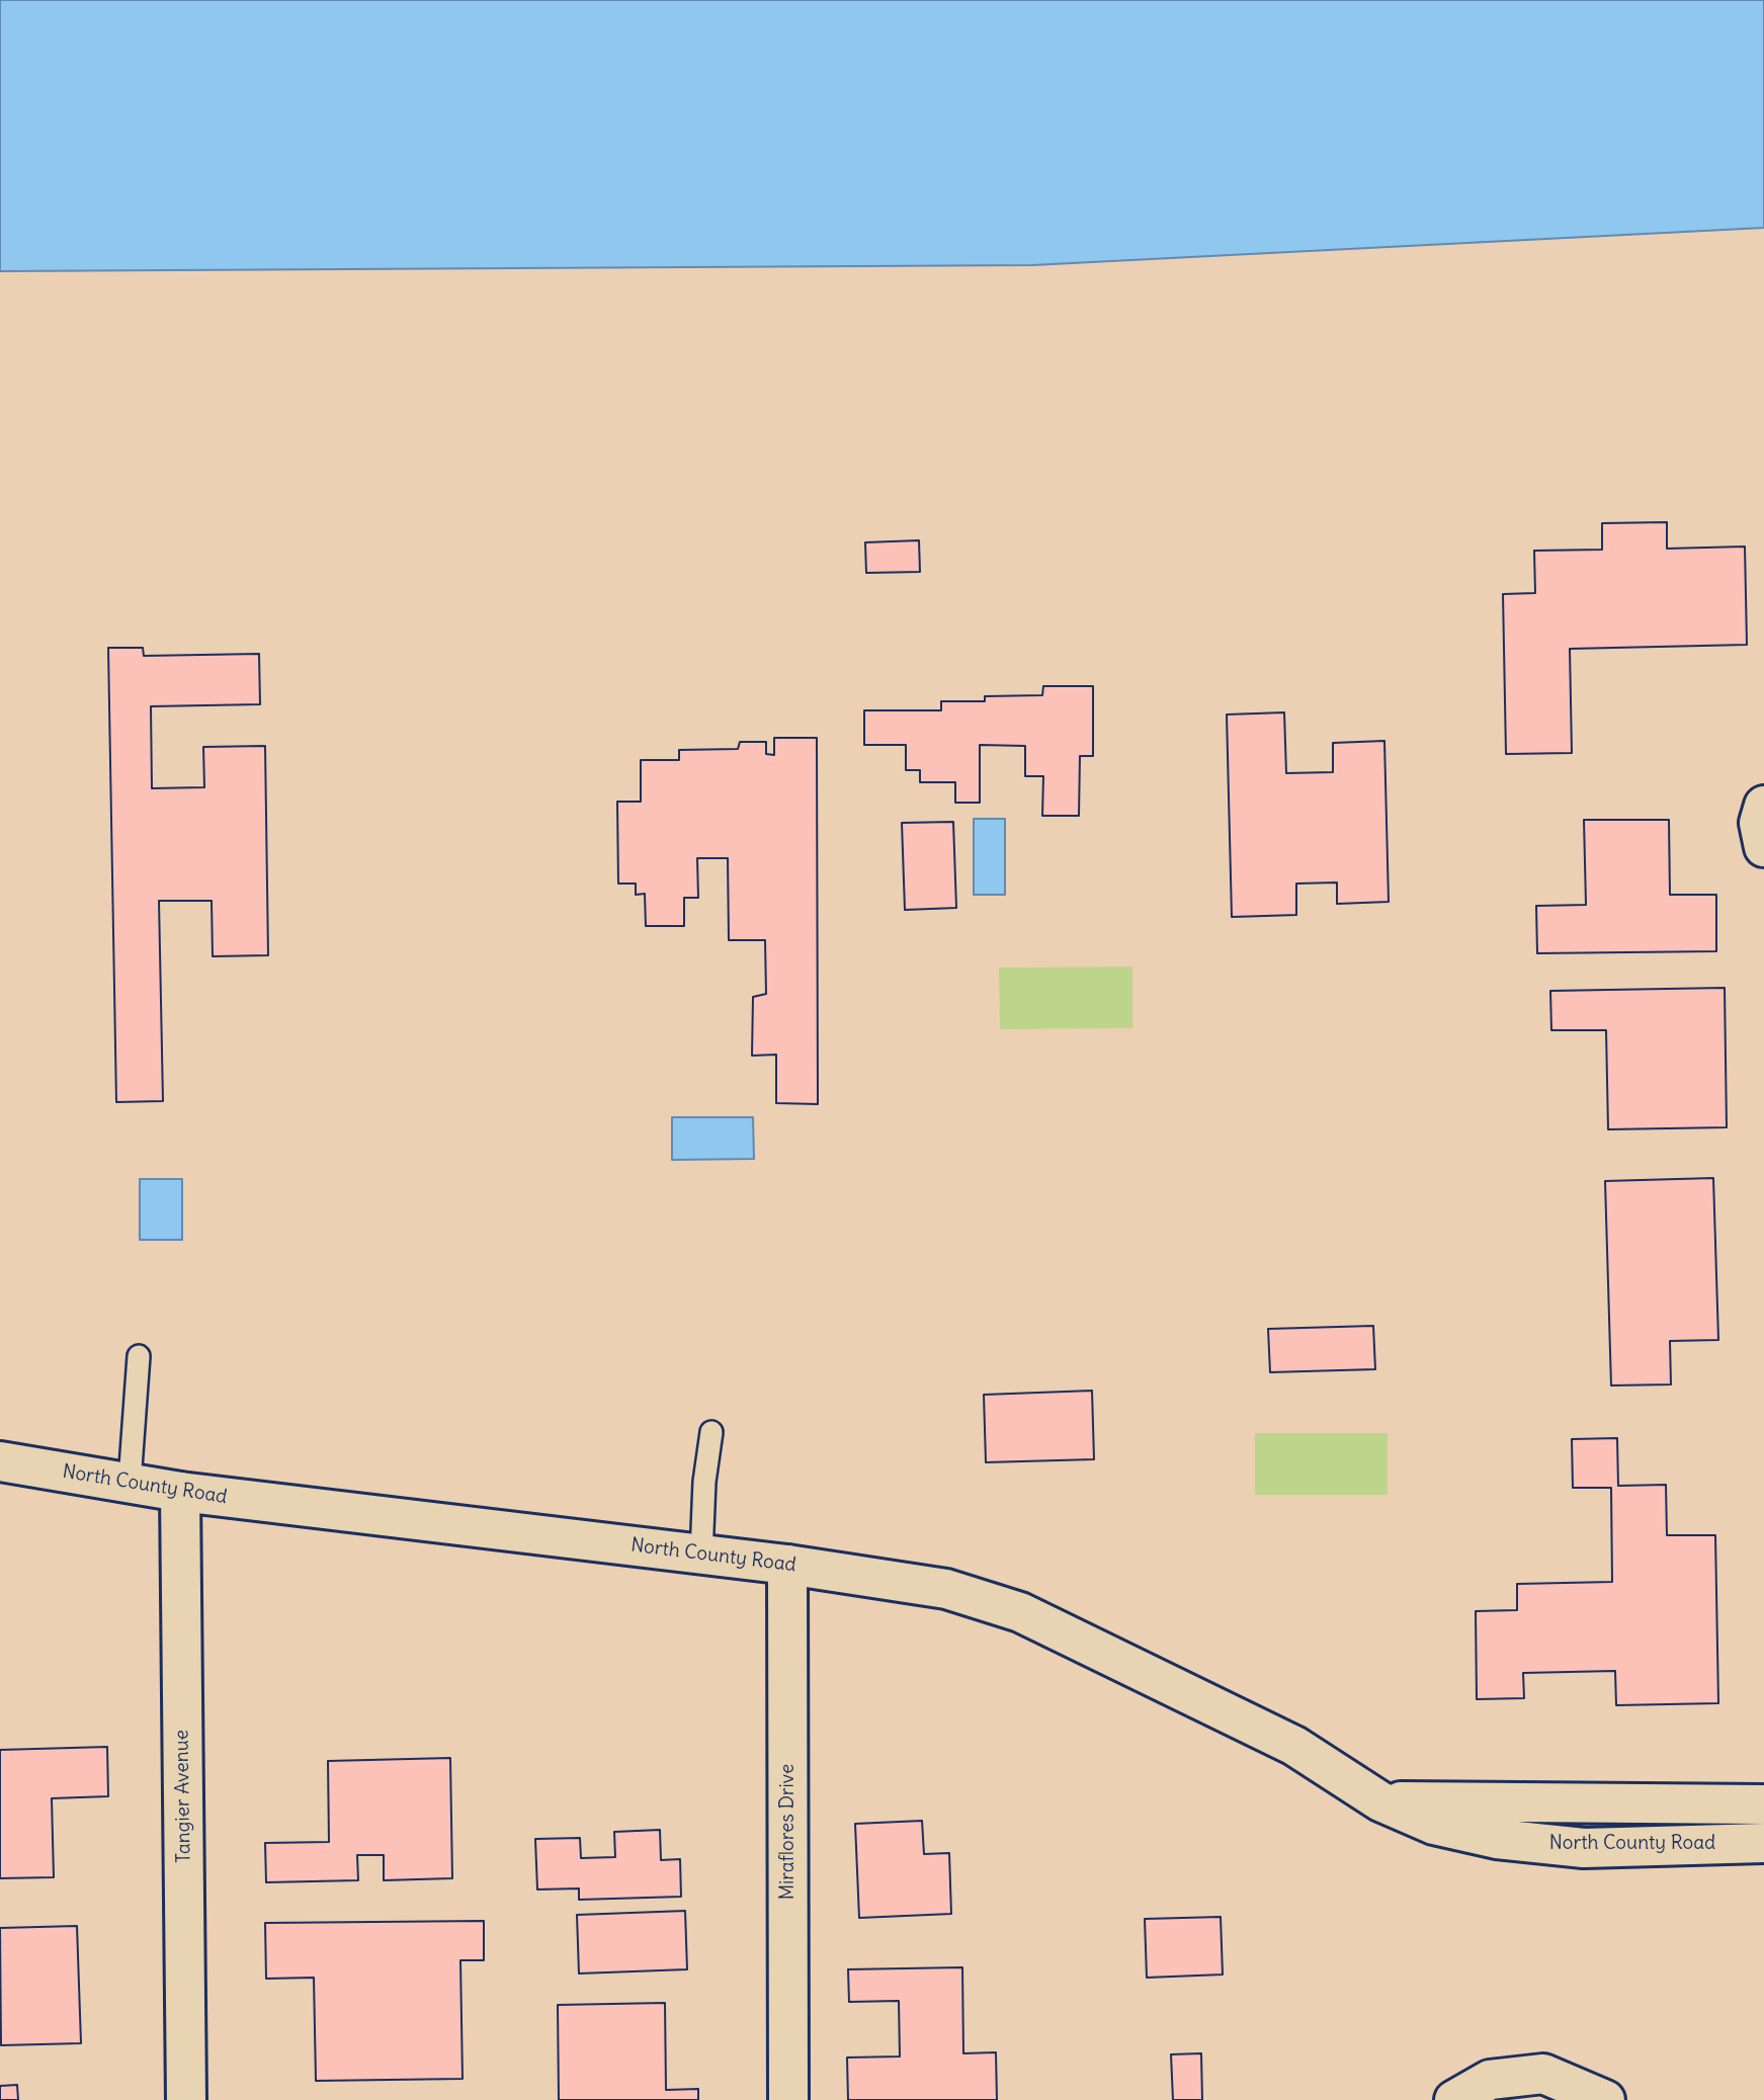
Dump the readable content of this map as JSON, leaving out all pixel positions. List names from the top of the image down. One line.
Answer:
{"streets":{"street":["North County Road","Tangier Avenue","Miraflores Drive"]},"crossings":[["North County Road","Tangier Avenue"],["North County Road","Miraflores Drive"]]}
